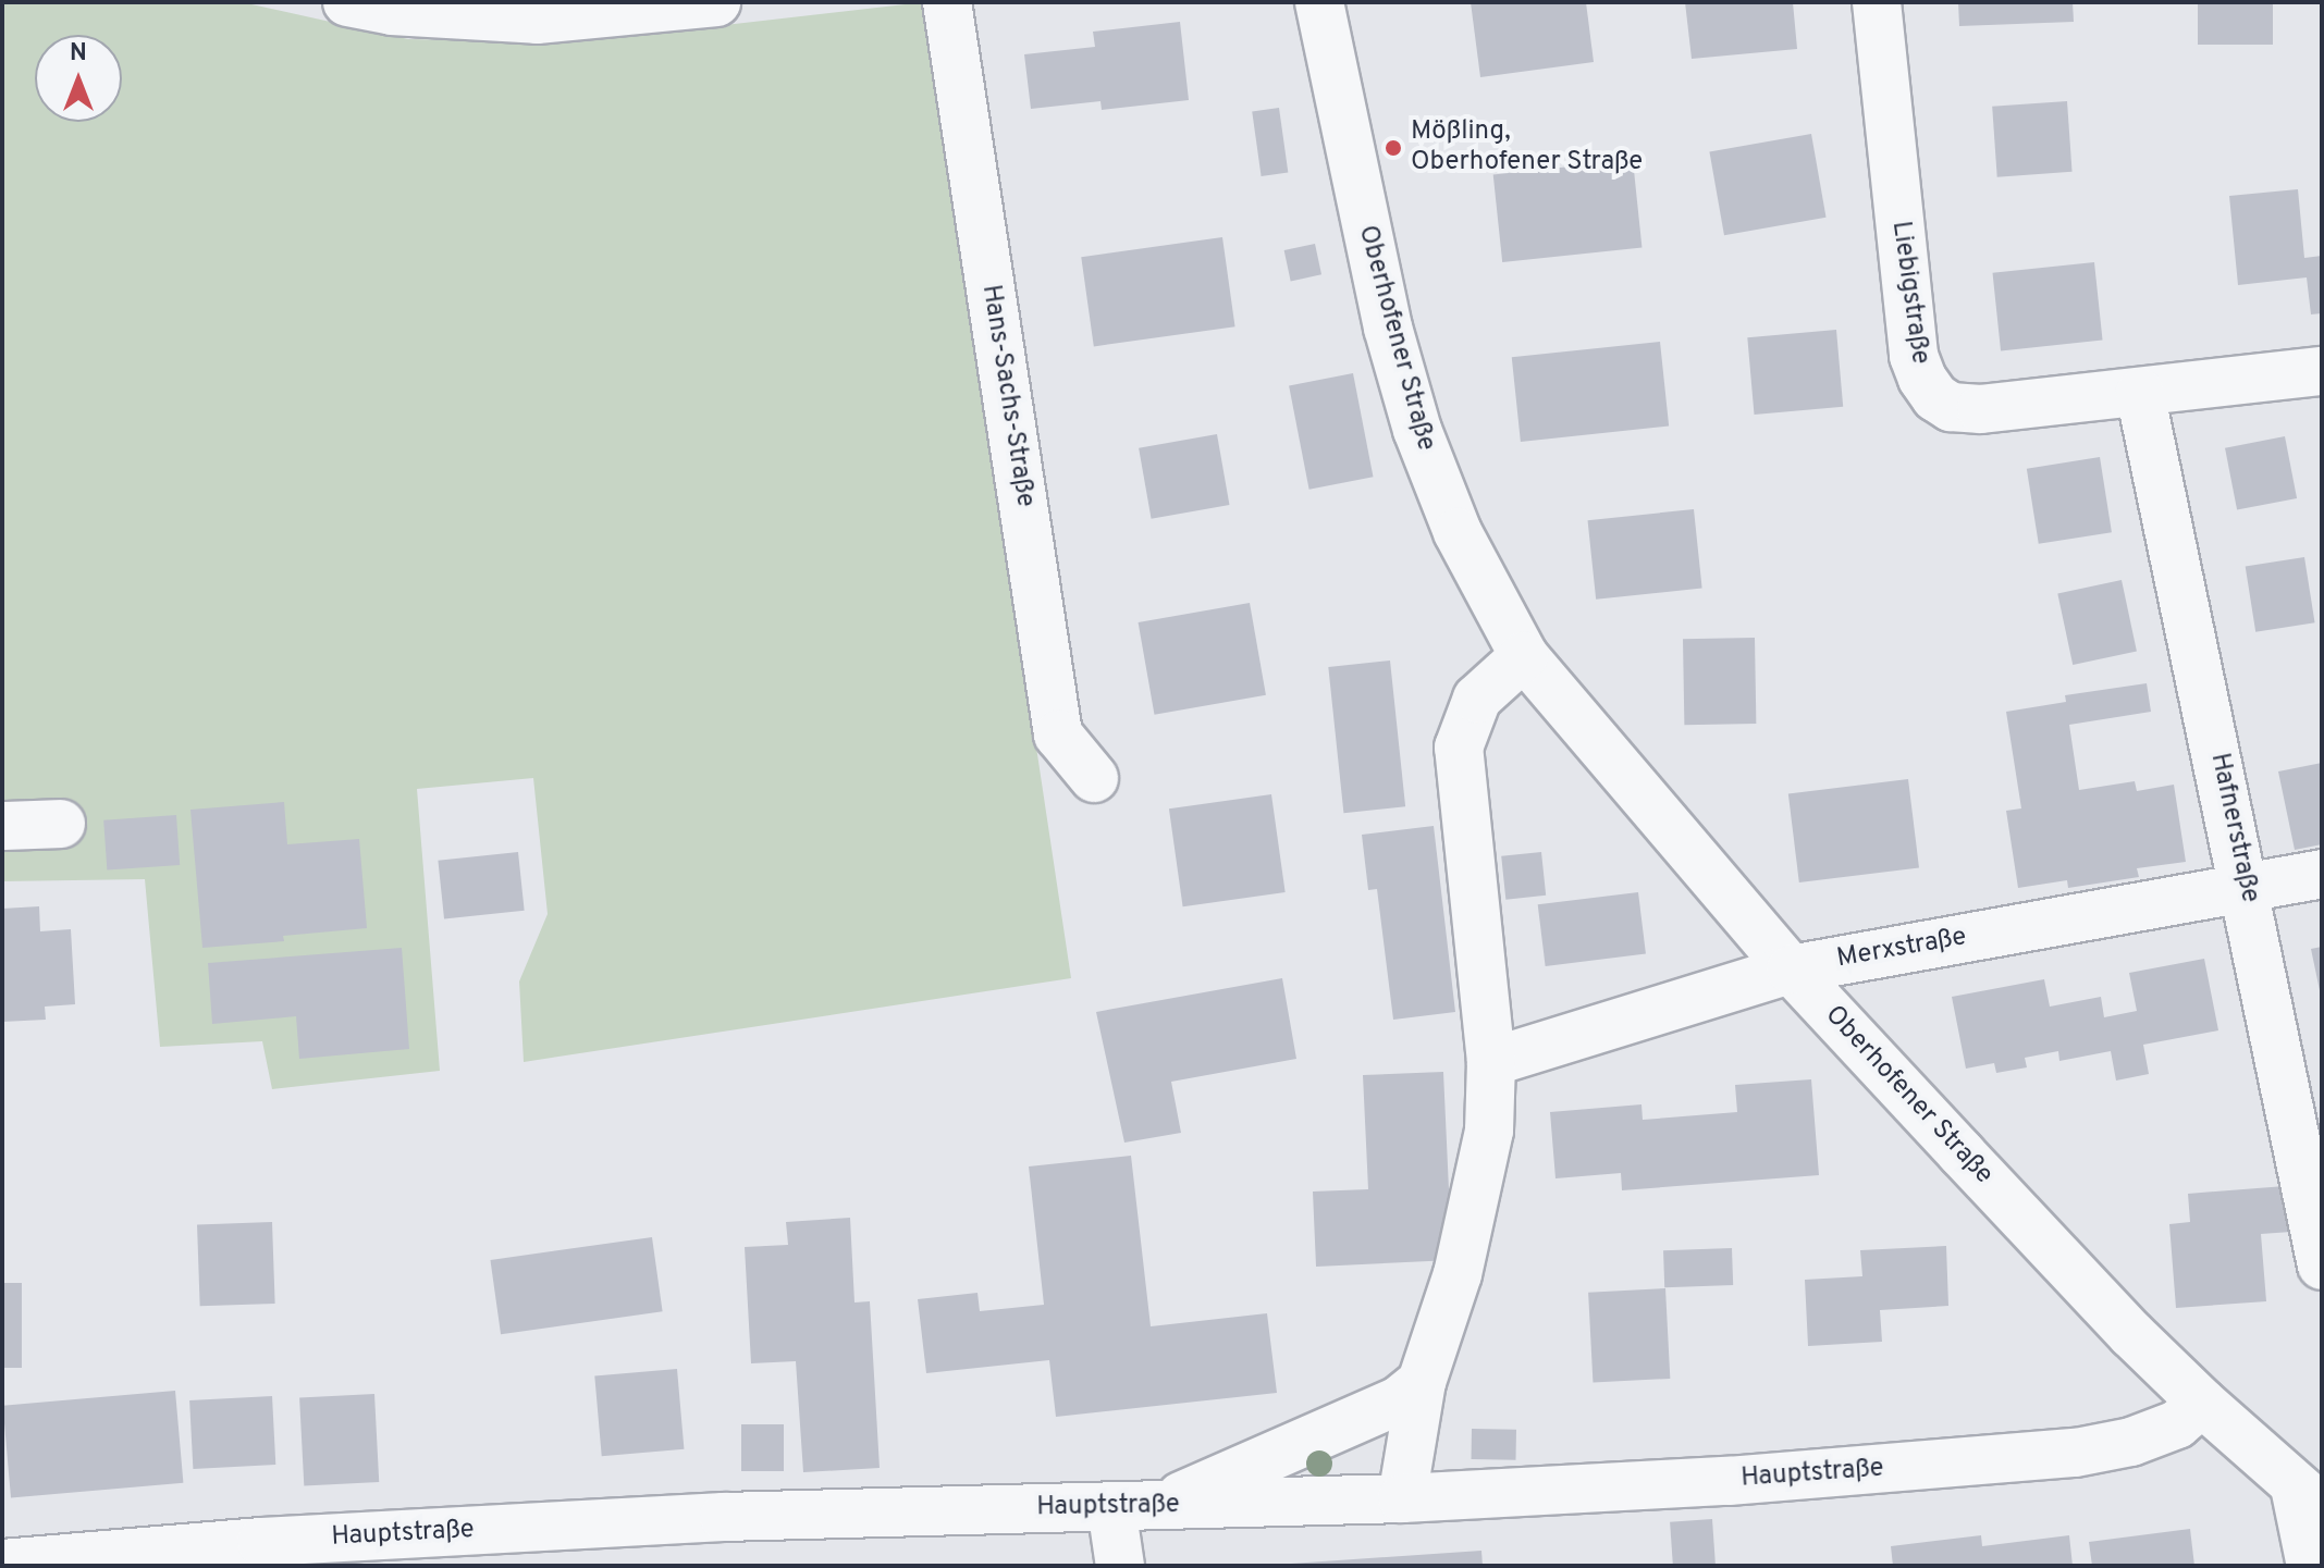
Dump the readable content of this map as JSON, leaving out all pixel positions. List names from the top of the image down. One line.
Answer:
{"streets":{"street":["Liebigstraße","Oberhofener Straße","Hans-Sachs-Straße","Hafnerstraße","Merxstraße","Hauptstraße"]},"crossings":[["Liebigstraße","Hafnerstraße"],["Oberhofener Straße","Merxstraße"],["Oberhofener Straße","Hauptstraße"],["Hafnerstraße","Merxstraße"]],"places":["Mößling, Oberhofener Straße"],"north":"top"}
